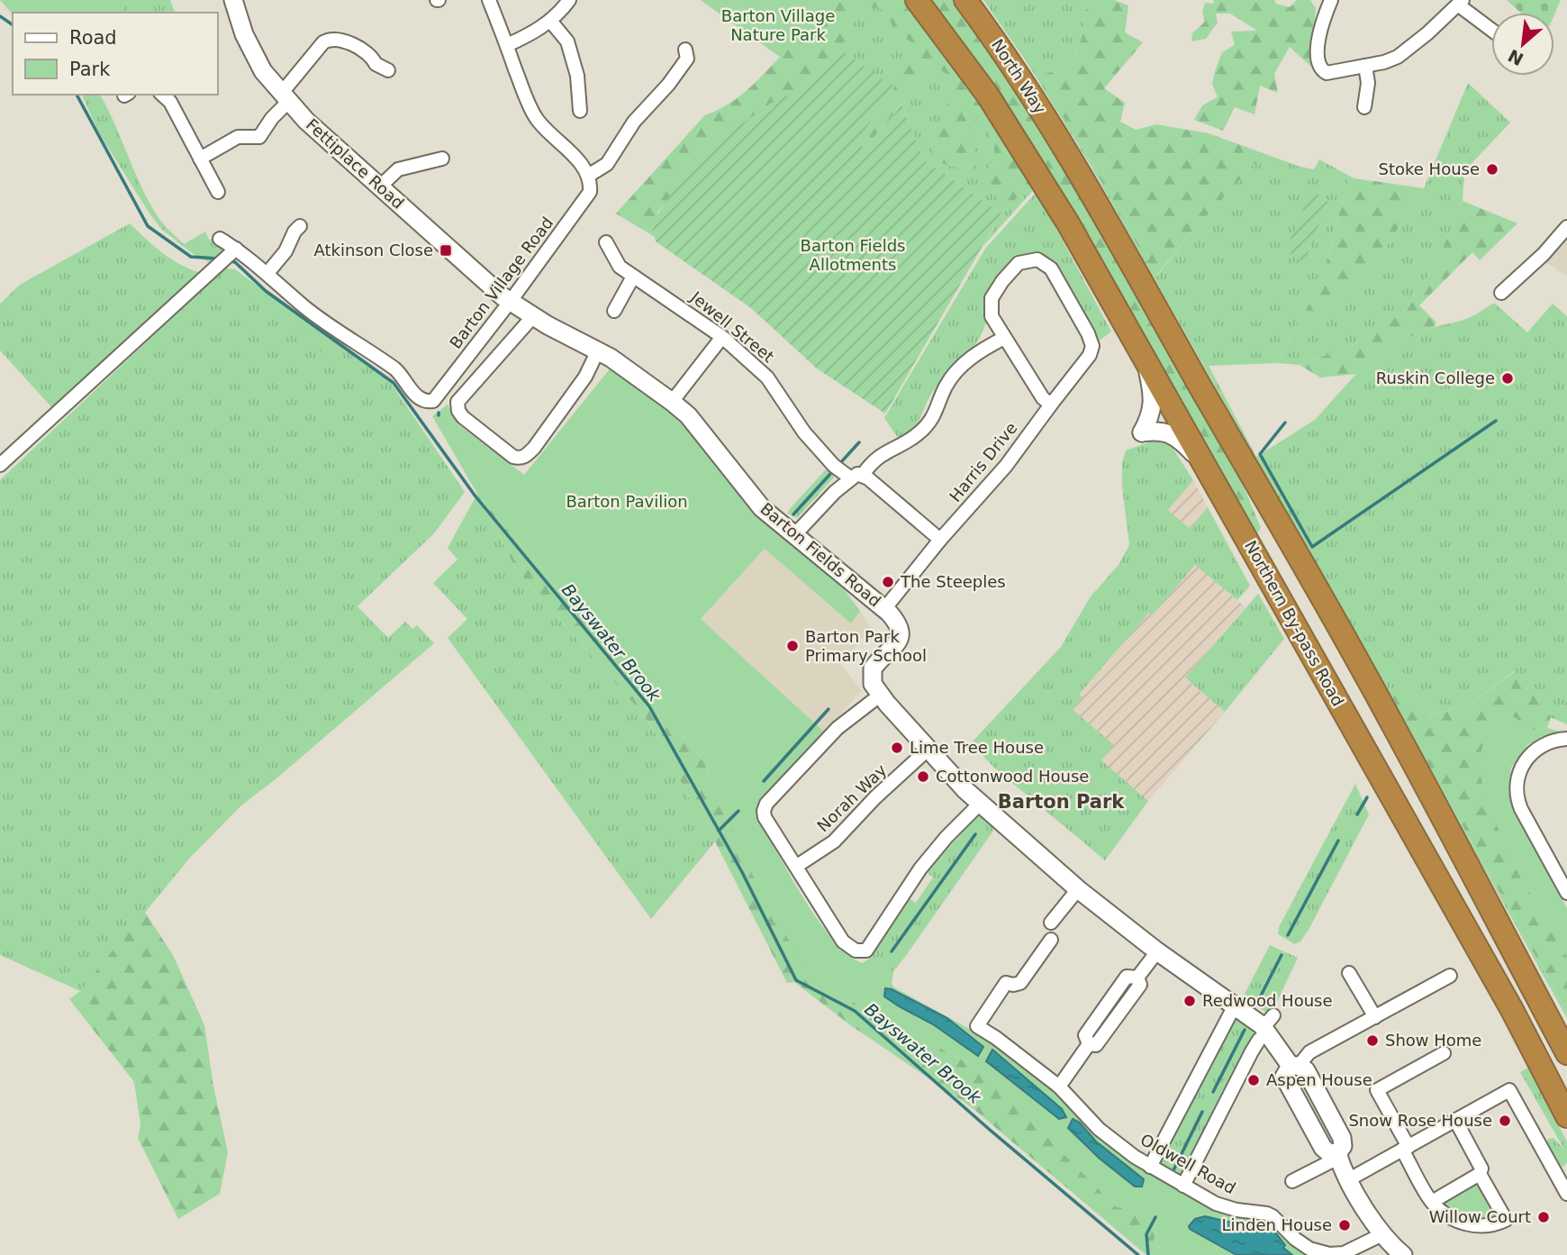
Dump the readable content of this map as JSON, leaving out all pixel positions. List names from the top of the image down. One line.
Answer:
{"streets":{"highway":["North Way","Northern By-pass Road"],"street":["Fettiplace Road","Barton Village Road","Jewell Street","Harris Drive","Barton Fields Road","Norah Way","Oldwell Road"]},"crossings":[["Fettiplace Road","Barton Village Road"],["Fettiplace Road","Barton Fields Road"],["Barton Village Road","Barton Fields Road"],["Jewell Street","Harris Drive"],["Harris Drive","Barton Fields Road"],["Barton Fields Road","Norah Way"],["Barton Fields Road","Oldwell Road"]],"districts":["Barton Park"],"water":["Bayswater Brook"],"parks":["Barton Village Nature Park","Barton Fields Allotments","Barton Pavilion"],"places":{"other":["Stoke House","Ruskin College","The Steeples","Barton Park Primary School","Lime Tree House","Cottonwood House","Redwood House","Show Home","Aspen House","Snow Rose House","Willow Court","Linden House"],"transit":["Atkinson Close"]},"legend":["Road","Park"],"north":"bottom left"}
